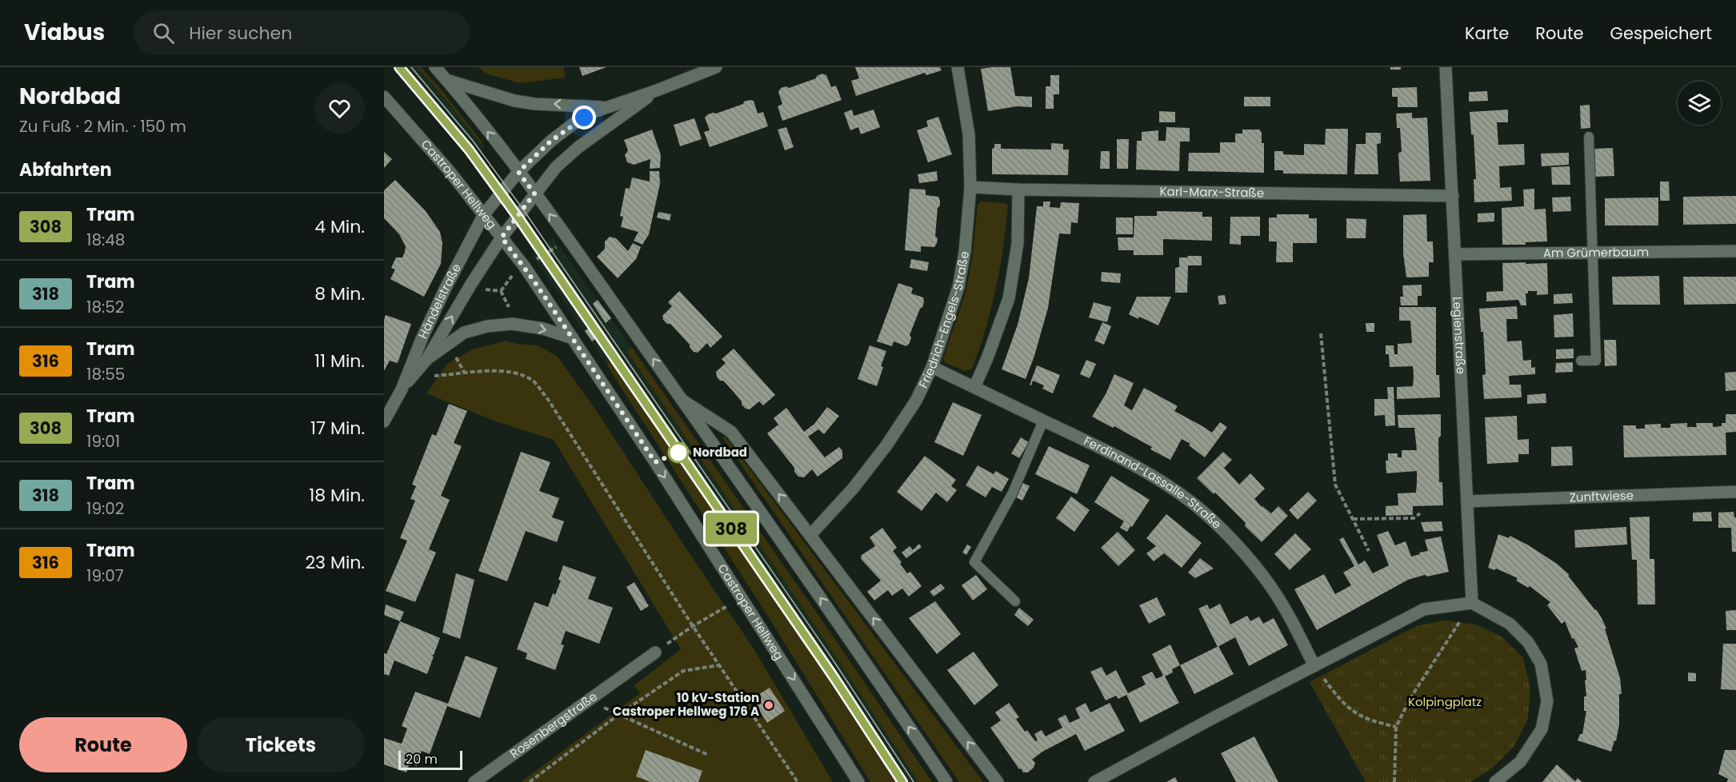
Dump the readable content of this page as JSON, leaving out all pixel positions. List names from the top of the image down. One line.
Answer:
{"streets":{"street":["Castroper Hellweg","Karl-Marx-Straße","Am Grümerbaum","Händelstraße","Friedrich-Engels-Straße","Legienstraße","Ferdinand-Lassalle-Straße","Zunftwiese","Rosenbergstraße"]},"crossings":[["Castroper Hellweg","Händelstraße"],["Karl-Marx-Straße","Friedrich-Engels-Straße"],["Karl-Marx-Straße","Legienstraße"],["Am Grümerbaum","Legienstraße"],["Friedrich-Engels-Straße","Ferdinand-Lassalle-Straße"],["Legienstraße","Zunftwiese"]],"parks":["Kolpingplatz"],"places":["Nordbad","10 kV-Station Castroper Hellweg 176 A"],"lines":["tram line 308"],"scale_bar":"20 m","page":{"header":"Viabus","search":"Hier suchen","nav":["Karte","Route","Gespeichert"],"heading":[["Nordbad","Zu Fuß · 2 Min. · 150 m"],"Abfahrten"],"on_map":"308","list":[{"mark":"308","name":"Tram","note":"18:48","value":"4 Min."},{"mark":"318","name":"Tram","note":"18:52","value":"8 Min."},{"mark":"316","name":"Tram","note":"18:55","value":"11 Min."},{"mark":"308","name":"Tram","note":"19:01","value":"17 Min."},{"mark":"318","name":"Tram","note":"19:02","value":"18 Min."},{"mark":"316","name":"Tram","note":"19:07","value":"23 Min."}],"buttons":["Route","Tickets"],"scale":"20 m"}}
